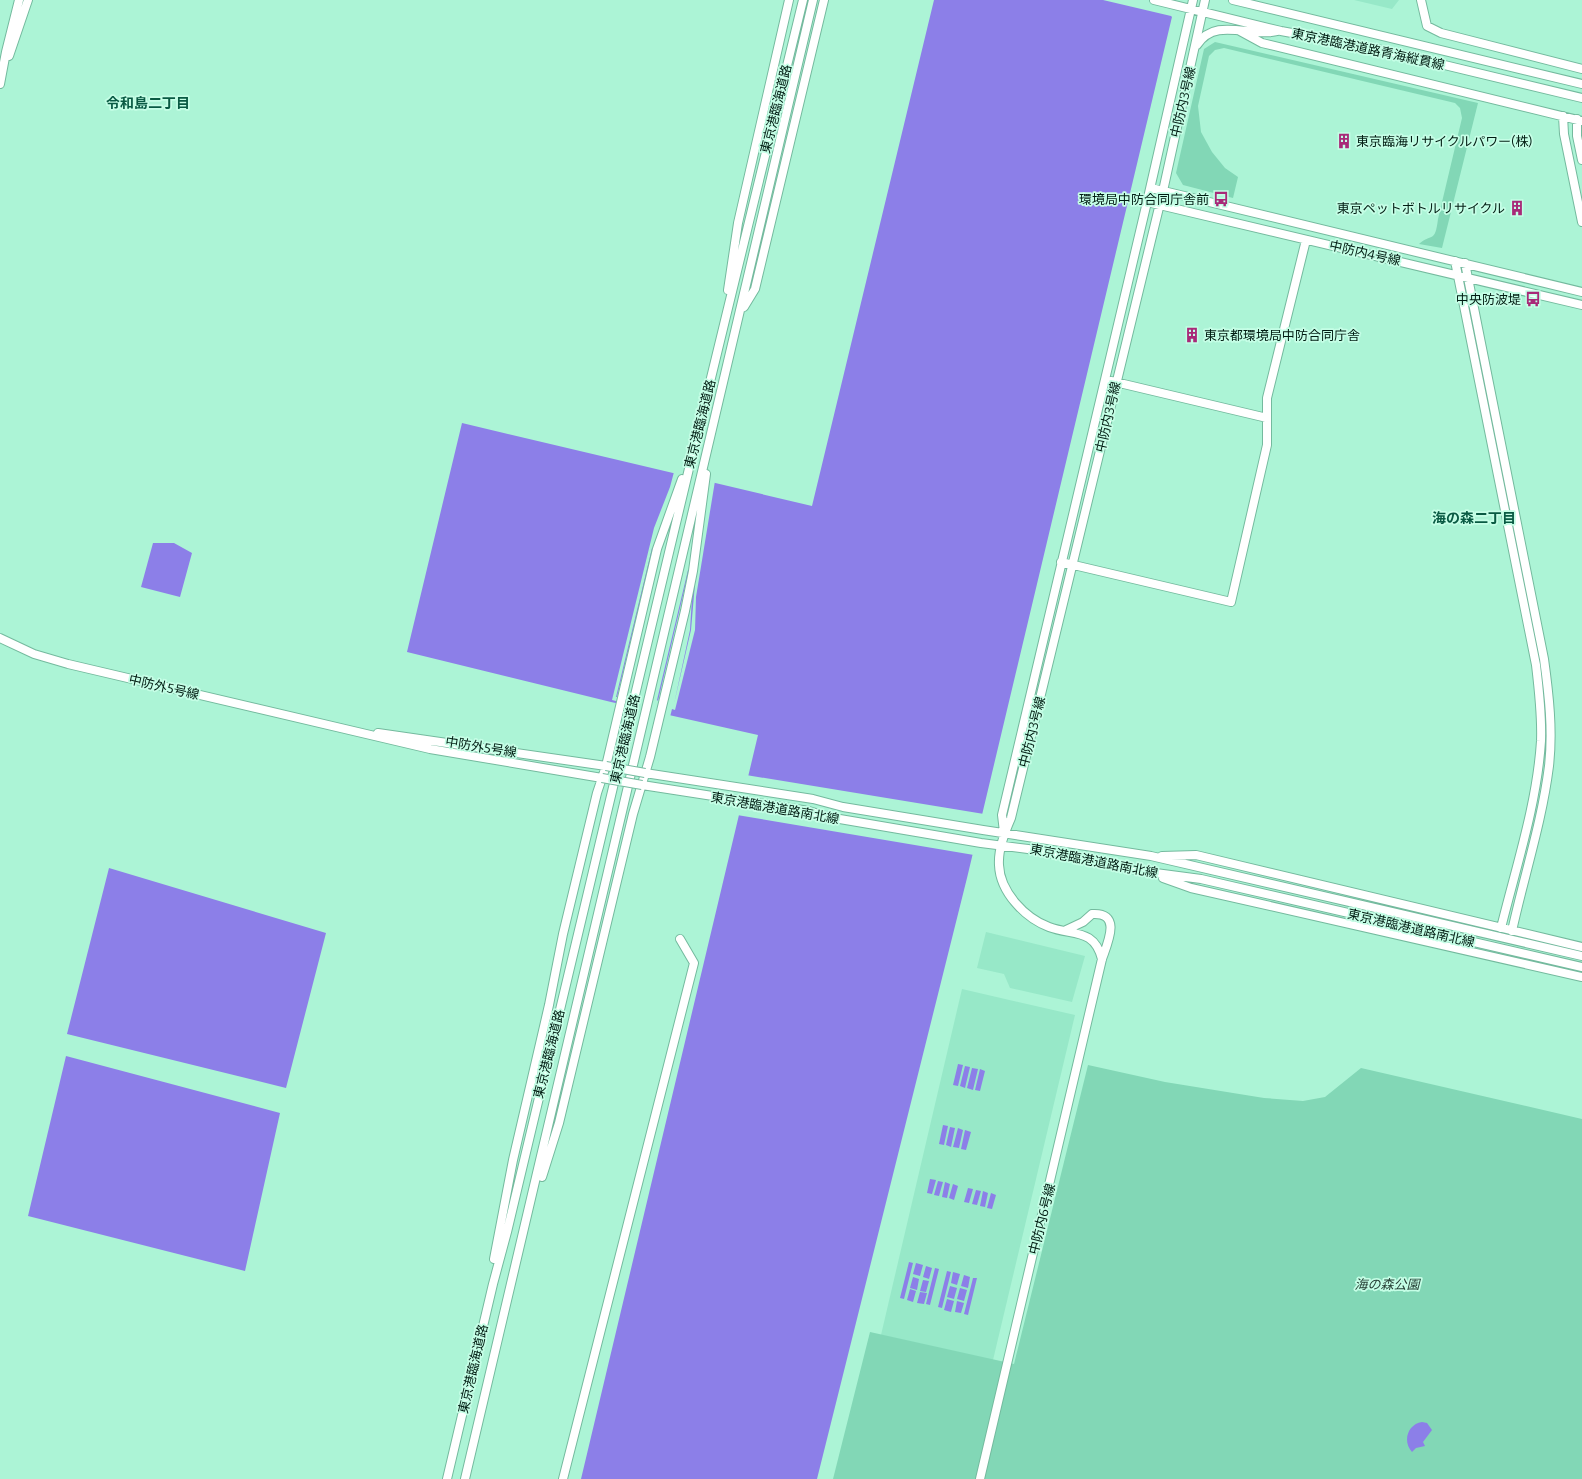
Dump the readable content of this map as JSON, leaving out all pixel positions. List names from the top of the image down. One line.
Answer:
{"streets":{"street":["東京港臨港道路青海縦貫線","中防内3号線","東京港臨海道路","中防内4号線","中防外5号線","東京港臨港道路南北線","中防内6号線"]},"crossings":[["東京港臨港道路青海縦貫線","中防内3号線"],["中防内3号線","中防内4号線"],["中防内3号線","東京港臨港道路南北線"],["中防外5号線","東京港臨港道路南北線"]],"districts":["令和島二丁目","海の森二丁目"],"parks":["海の森公園"],"places":{"building":["東京臨海リサイクルパワー(株)","東京ペットボトルリサイクル","東京都環境局中防合同庁舎"],"bus stop":["環境局中防合同庁舎前","中央防波堤"]}}
